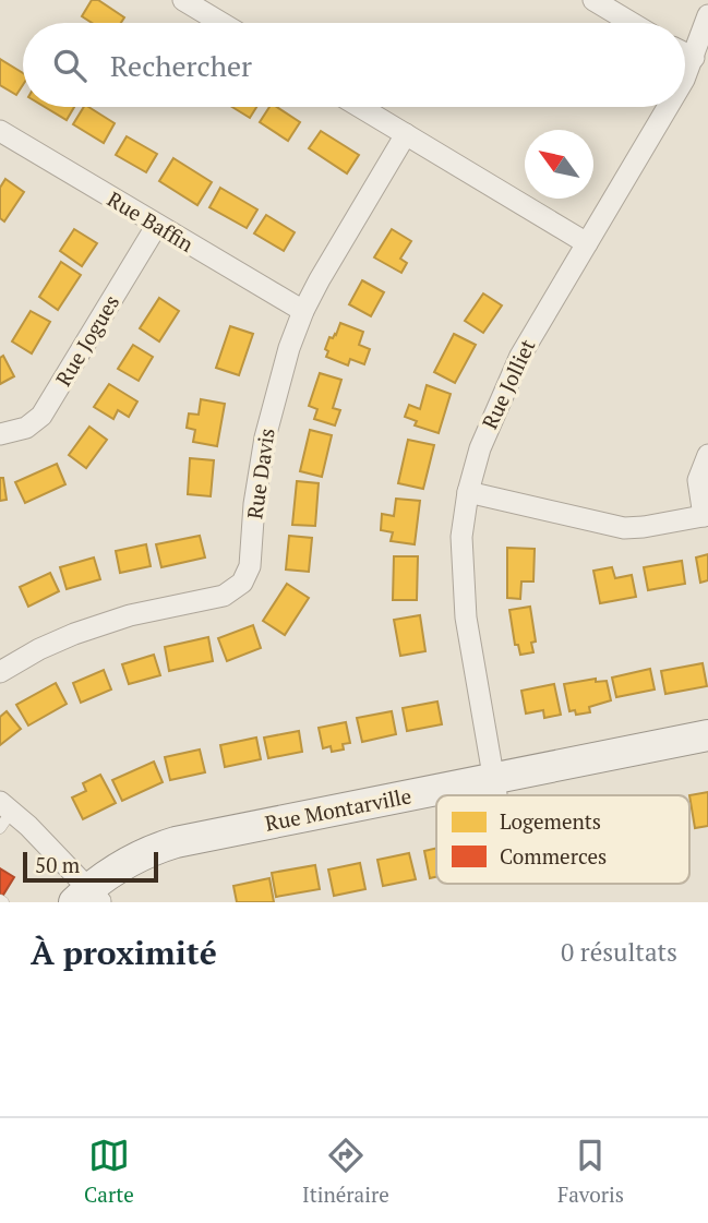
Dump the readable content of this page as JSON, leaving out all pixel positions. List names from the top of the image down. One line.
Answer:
{"streets":{"street":["Rue Baffin","Rue Jogues","Rue Jolliet","Rue Davis","Rue Montarville"]},"crossings":[["Rue Baffin","Rue Jogues"],["Rue Baffin","Rue Davis"],["Rue Jolliet","Rue Montarville"]],"legend":["Logements","Commerces"],"scale_bar":"50 m","north":"top left","page":{"search":"Rechercher","scale":"50 m","heading":["À proximité","0 résultats"],"nav":["Carte","Itinéraire","Favoris"]}}
